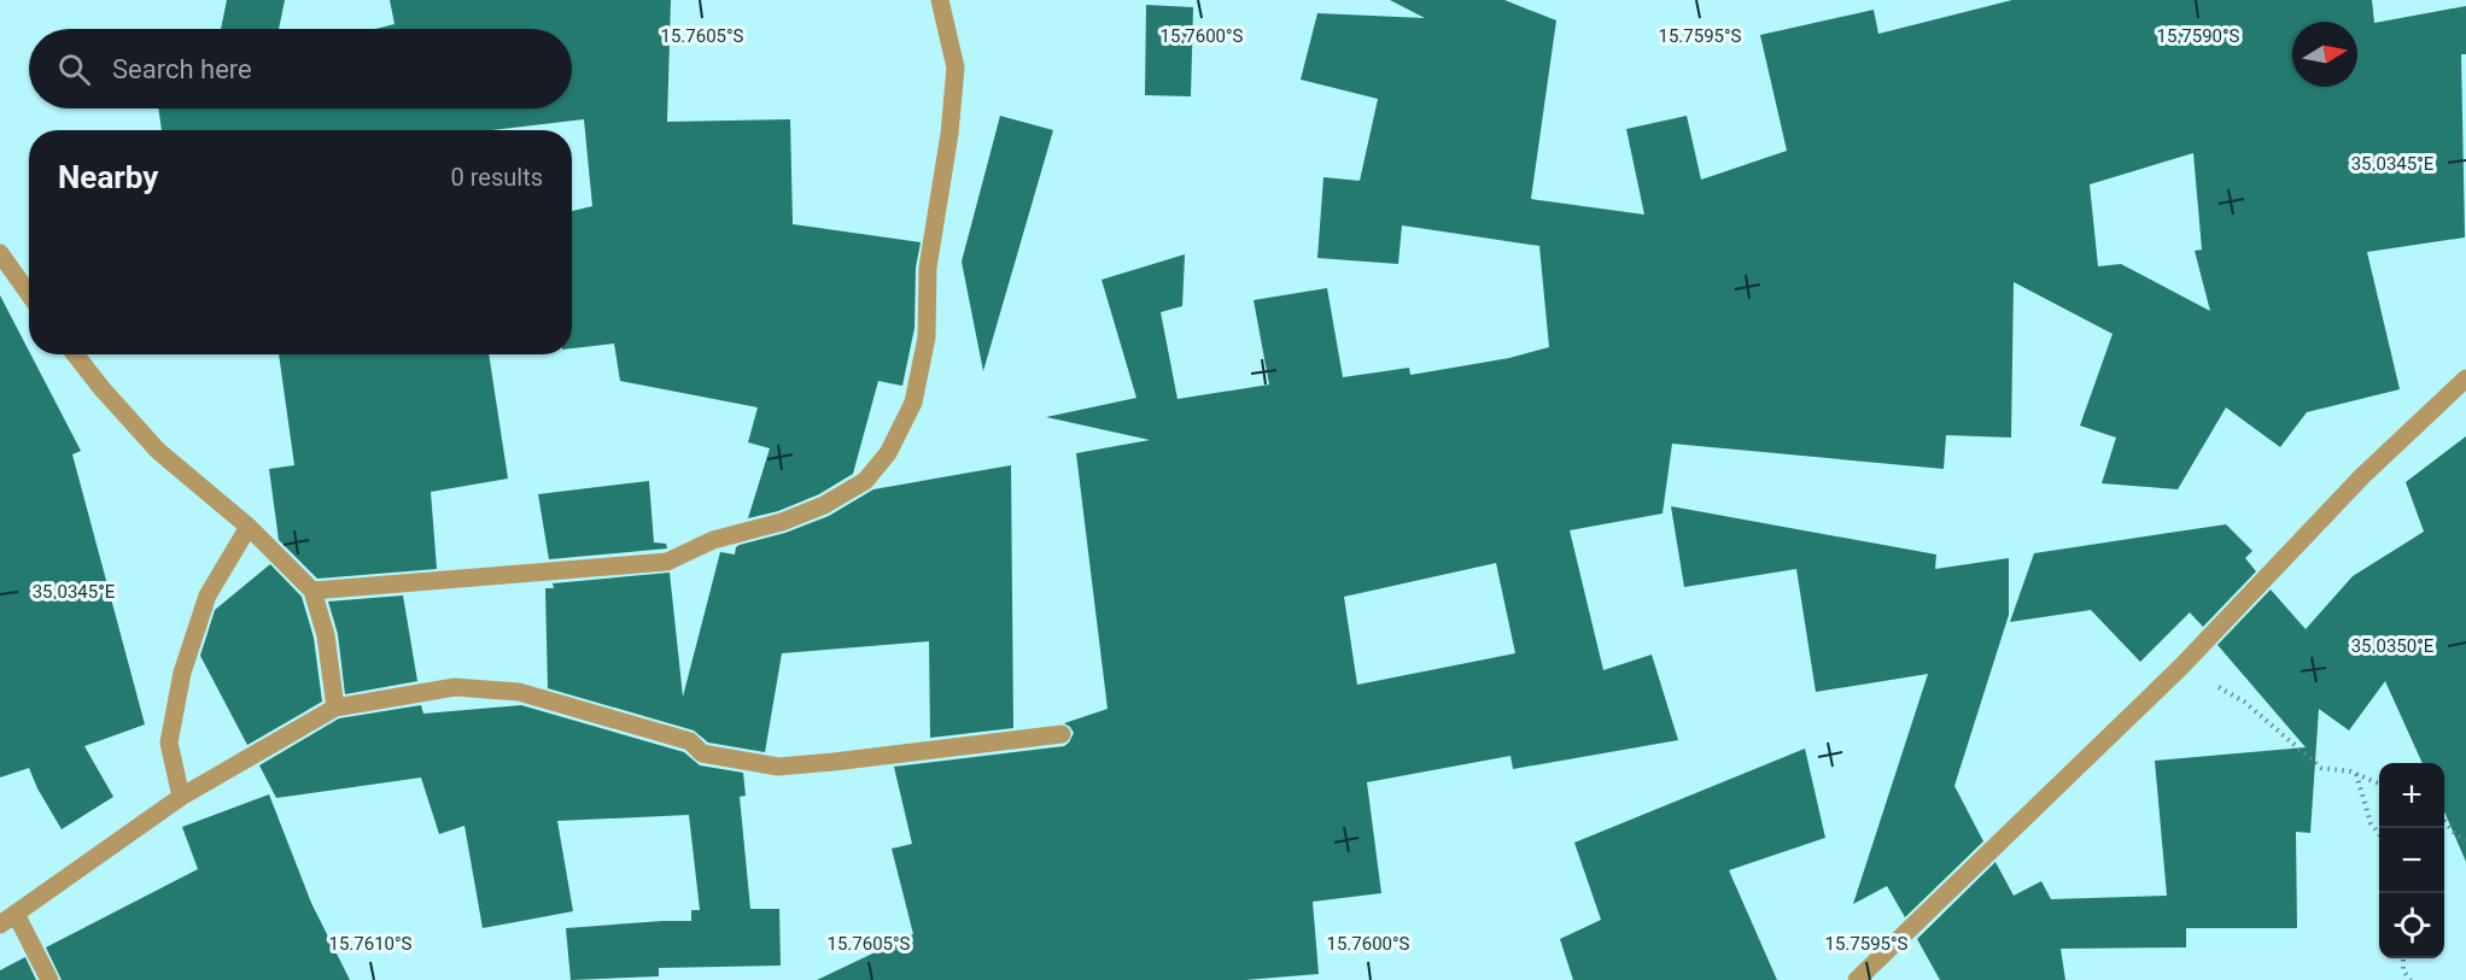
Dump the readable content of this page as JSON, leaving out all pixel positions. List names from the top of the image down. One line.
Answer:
{"north":"right","page":{"search":"Search here","heading":["Nearby","0 results"],"map_buttons":["+","−"]},"coordinates":["15.7605°S","15.7600°S","15.7595°S","15.7590°S","35.0345°E","35.0350°E","15.7610°S"]}
